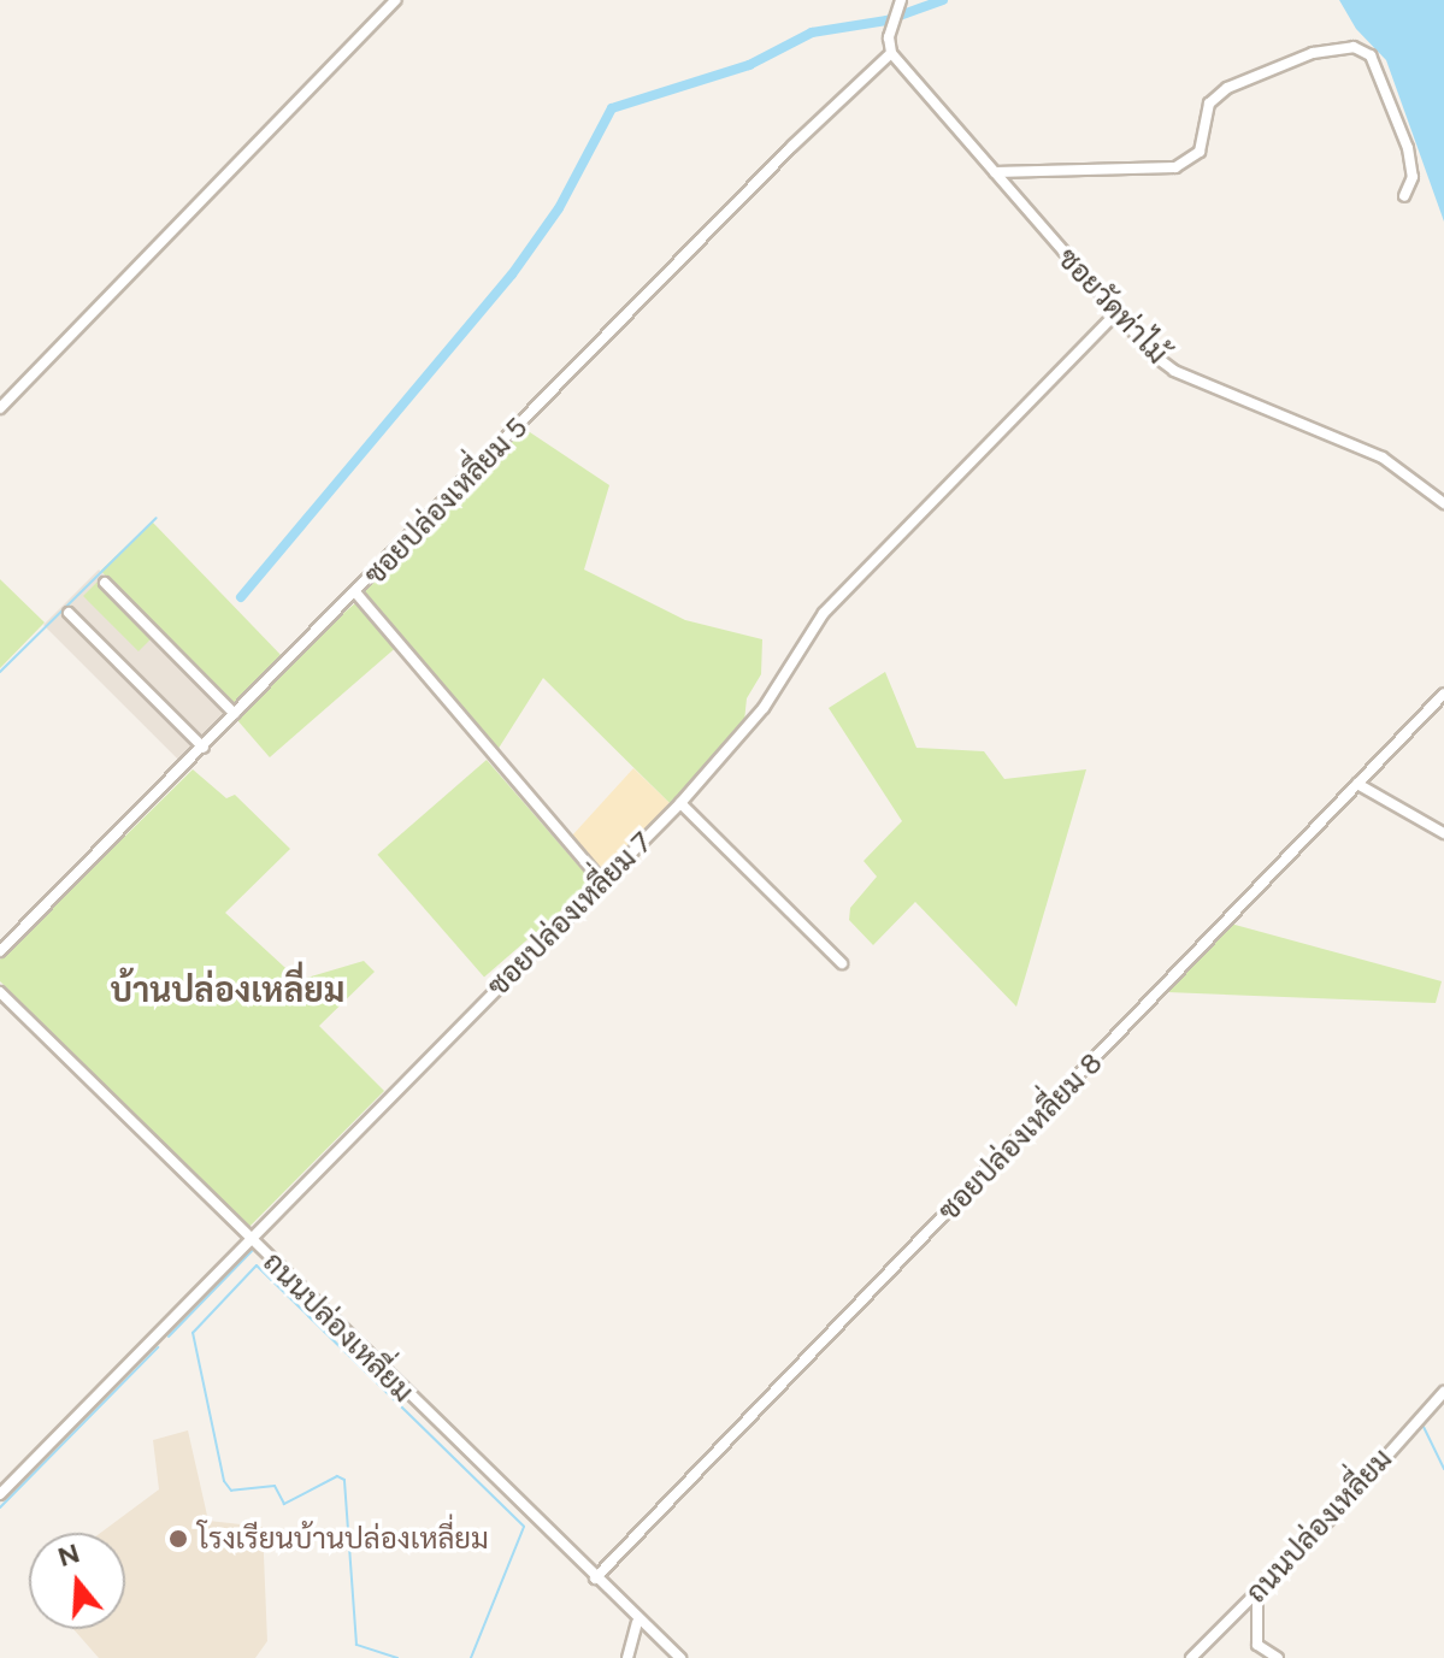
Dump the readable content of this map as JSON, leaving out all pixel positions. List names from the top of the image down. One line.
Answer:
{"streets":{"street":["ซอยวัดท่าไม้","ซอยปล่องเหลี่ยม 5","ซอยปล่องเหลี่ยม 7","ซอยปล่องเหลี่ยม 8","ถนนปล่องเหลี่ยม"]},"crossings":[["ซอยวัดท่าไม้","ซอยปล่องเหลี่ยม 5"],["ซอยวัดท่าไม้","ซอยปล่องเหลี่ยม 7"],["ซอยปล่องเหลี่ยม 7","ถนนปล่องเหลี่ยม"],["ซอยปล่องเหลี่ยม 8","ถนนปล่องเหลี่ยม"]],"districts":["บ้านปล่องเหลี่ยม"],"places":["โรงเรียนบ้านปล่องเหลี่ยม"],"north":"top"}
